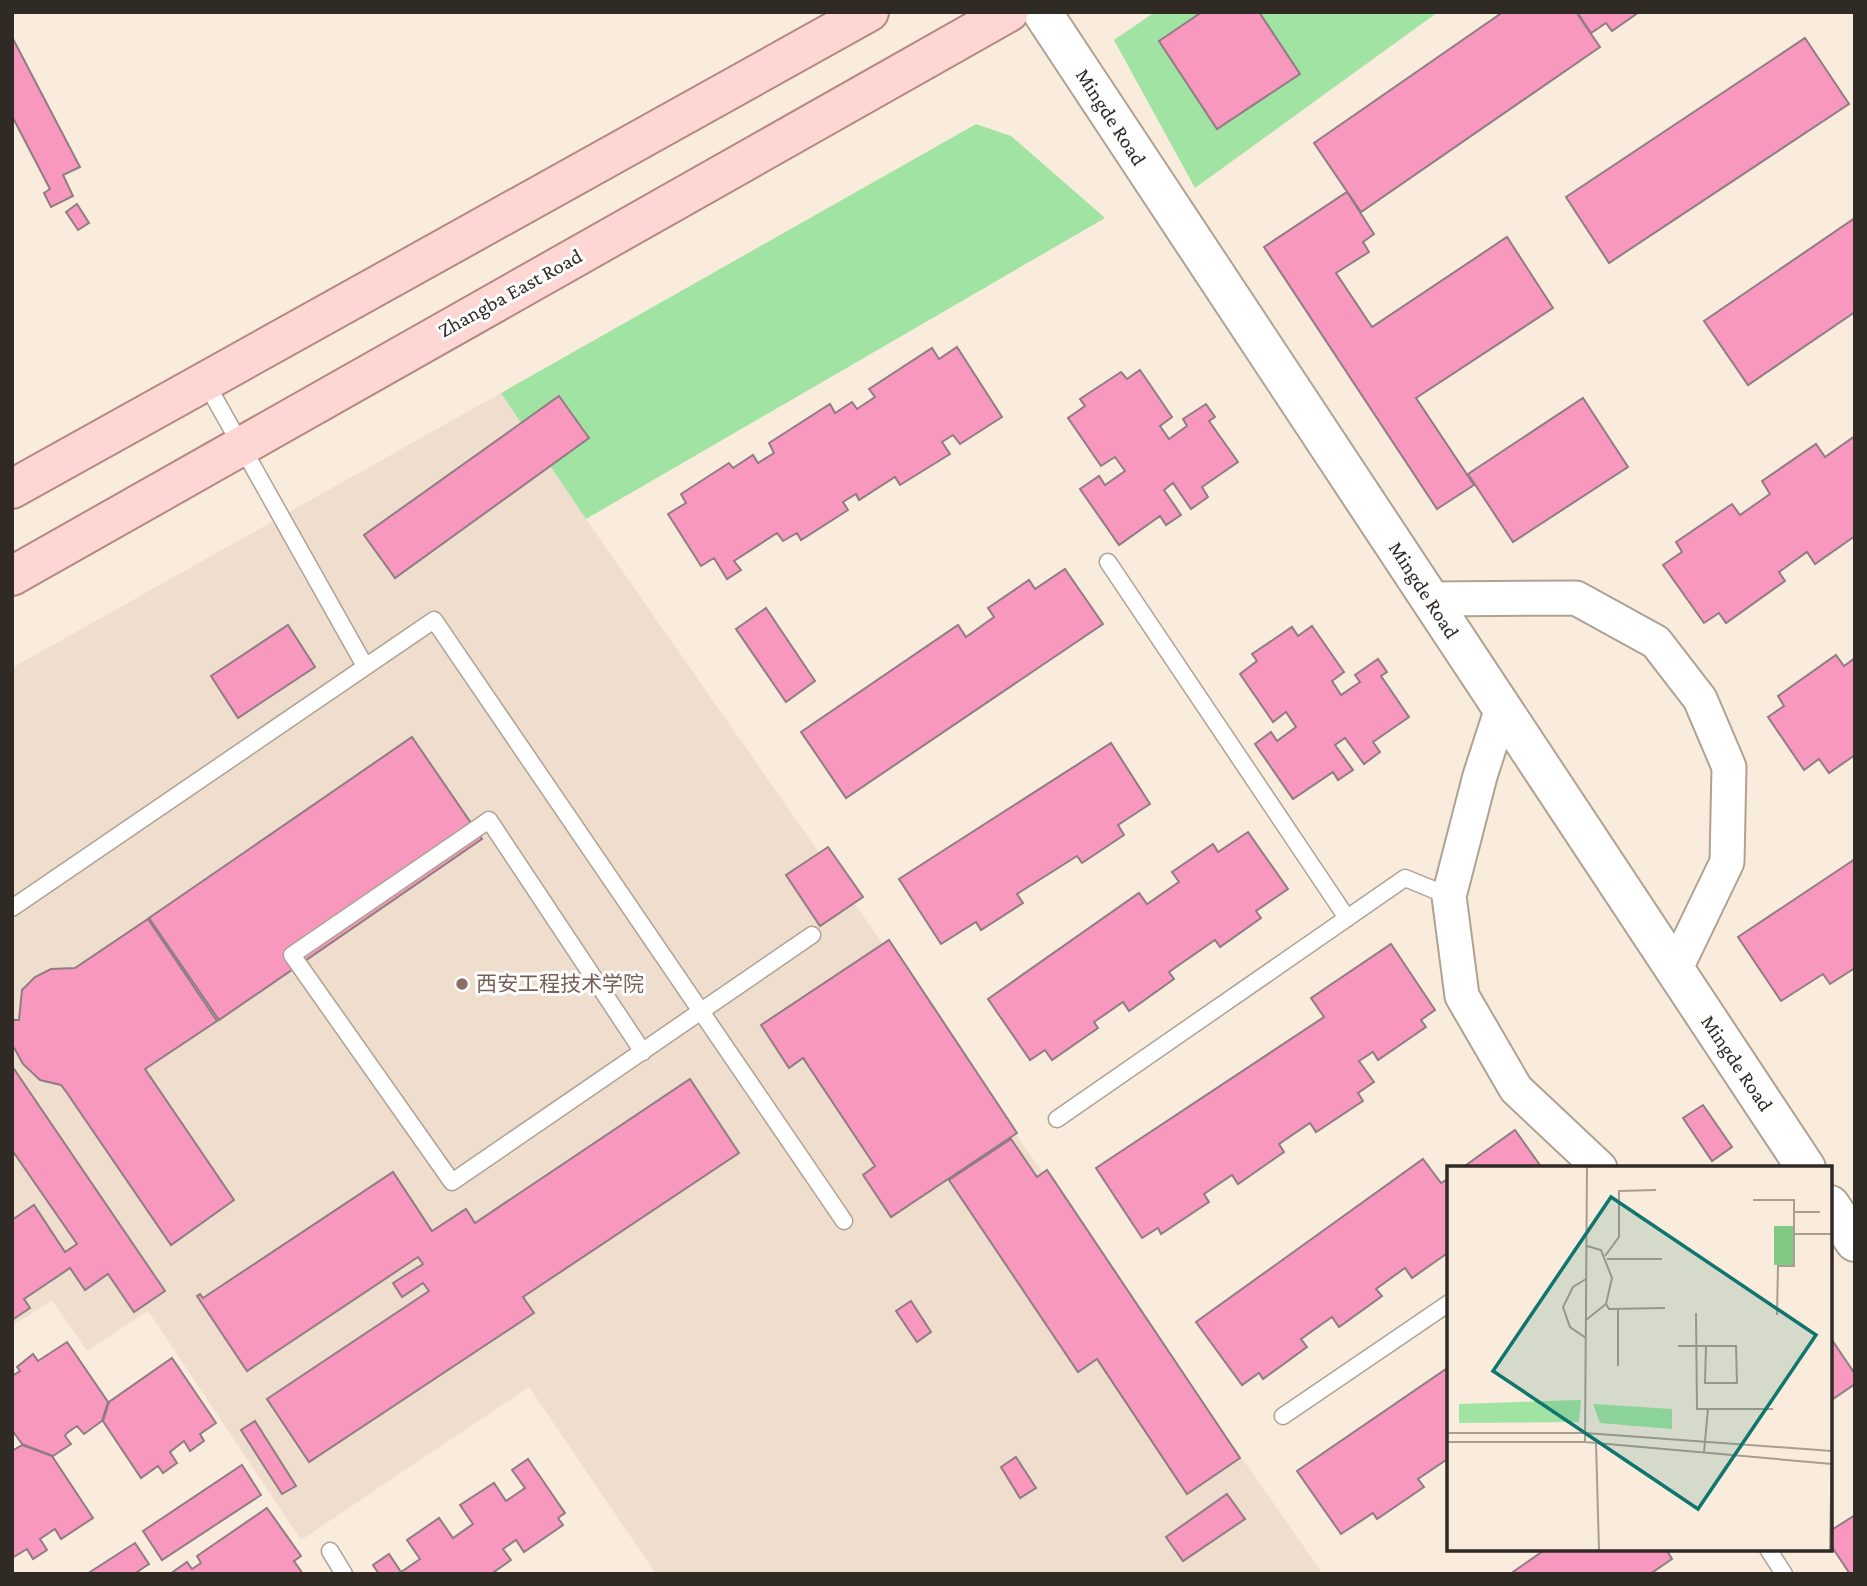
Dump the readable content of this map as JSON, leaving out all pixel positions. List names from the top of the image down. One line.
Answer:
{"streets":{"main road":["Zhangba East Road"],"street":["Mingde Road"]},"places":["西安工程技术学院"]}
